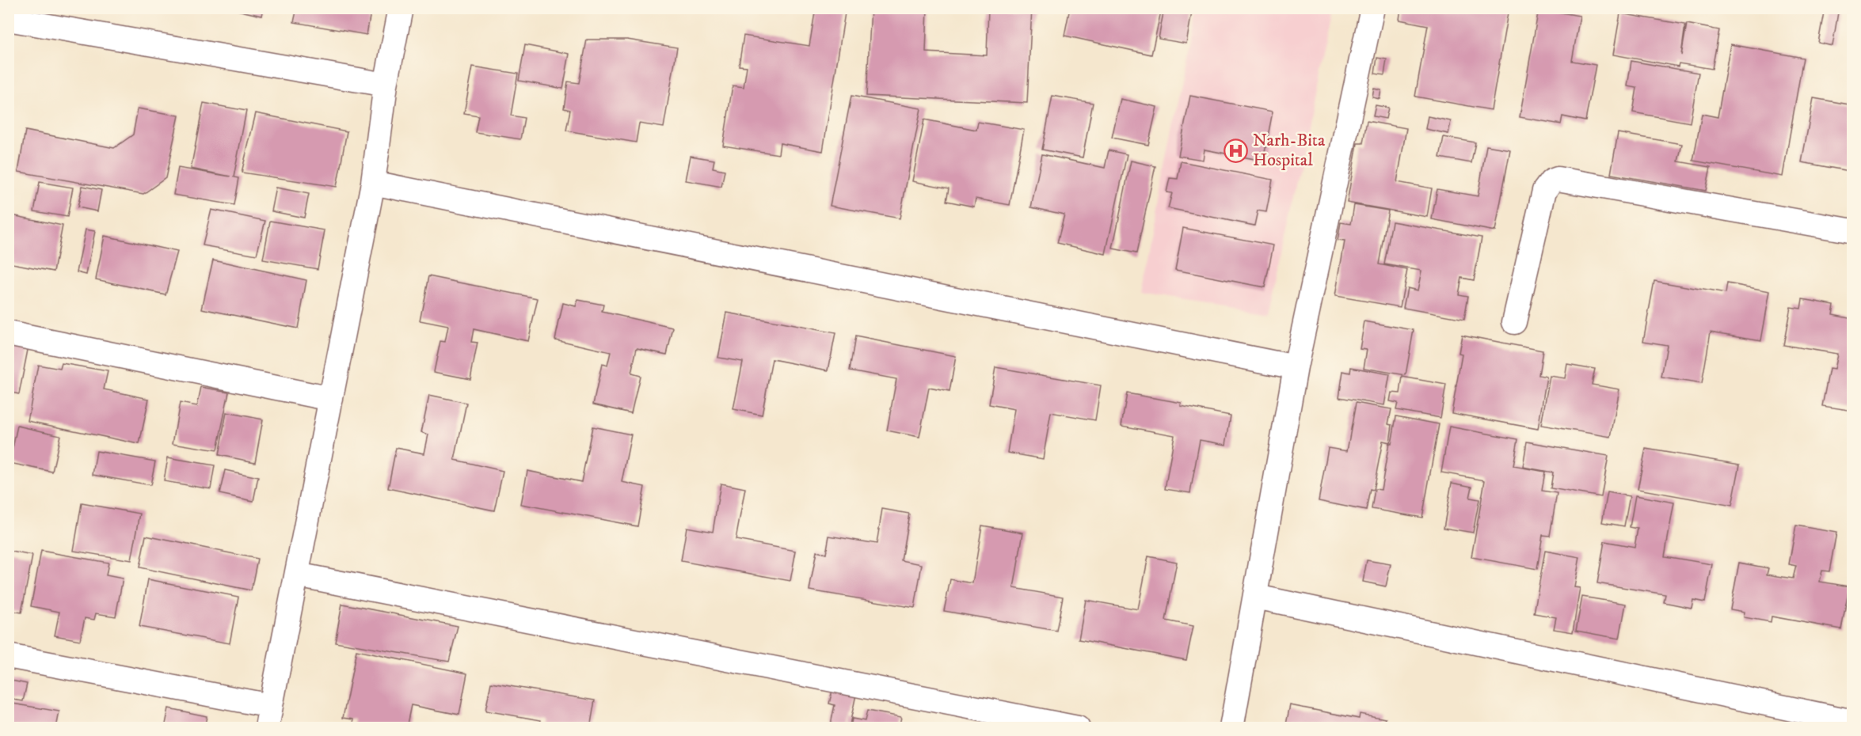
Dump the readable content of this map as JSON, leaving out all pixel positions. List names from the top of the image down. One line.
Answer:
{"places":{"hospital":["Narh-Bita Hospital"]}}
